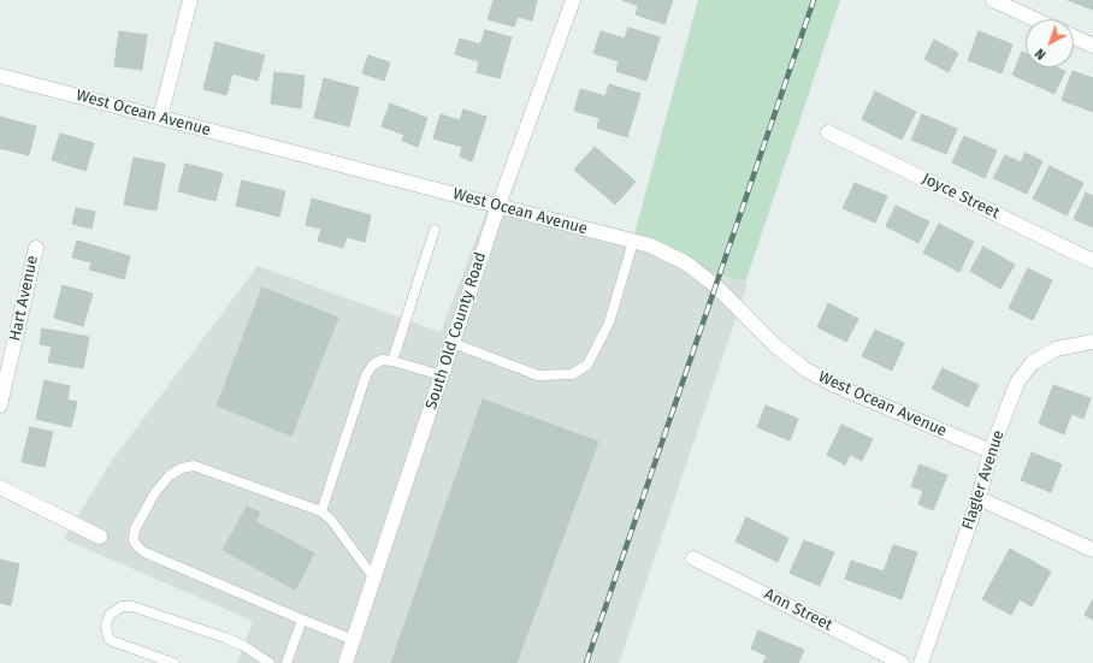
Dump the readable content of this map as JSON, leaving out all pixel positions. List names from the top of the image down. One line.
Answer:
{"streets":{"street":["West Ocean Avenue","Joyce Street","Hart Avenue","South Old County Road","Flagler Avenue","Ann Street"]},"crossings":[["West Ocean Avenue","South Old County Road"],["West Ocean Avenue","Flagler Avenue"]],"north":"bottom left"}
